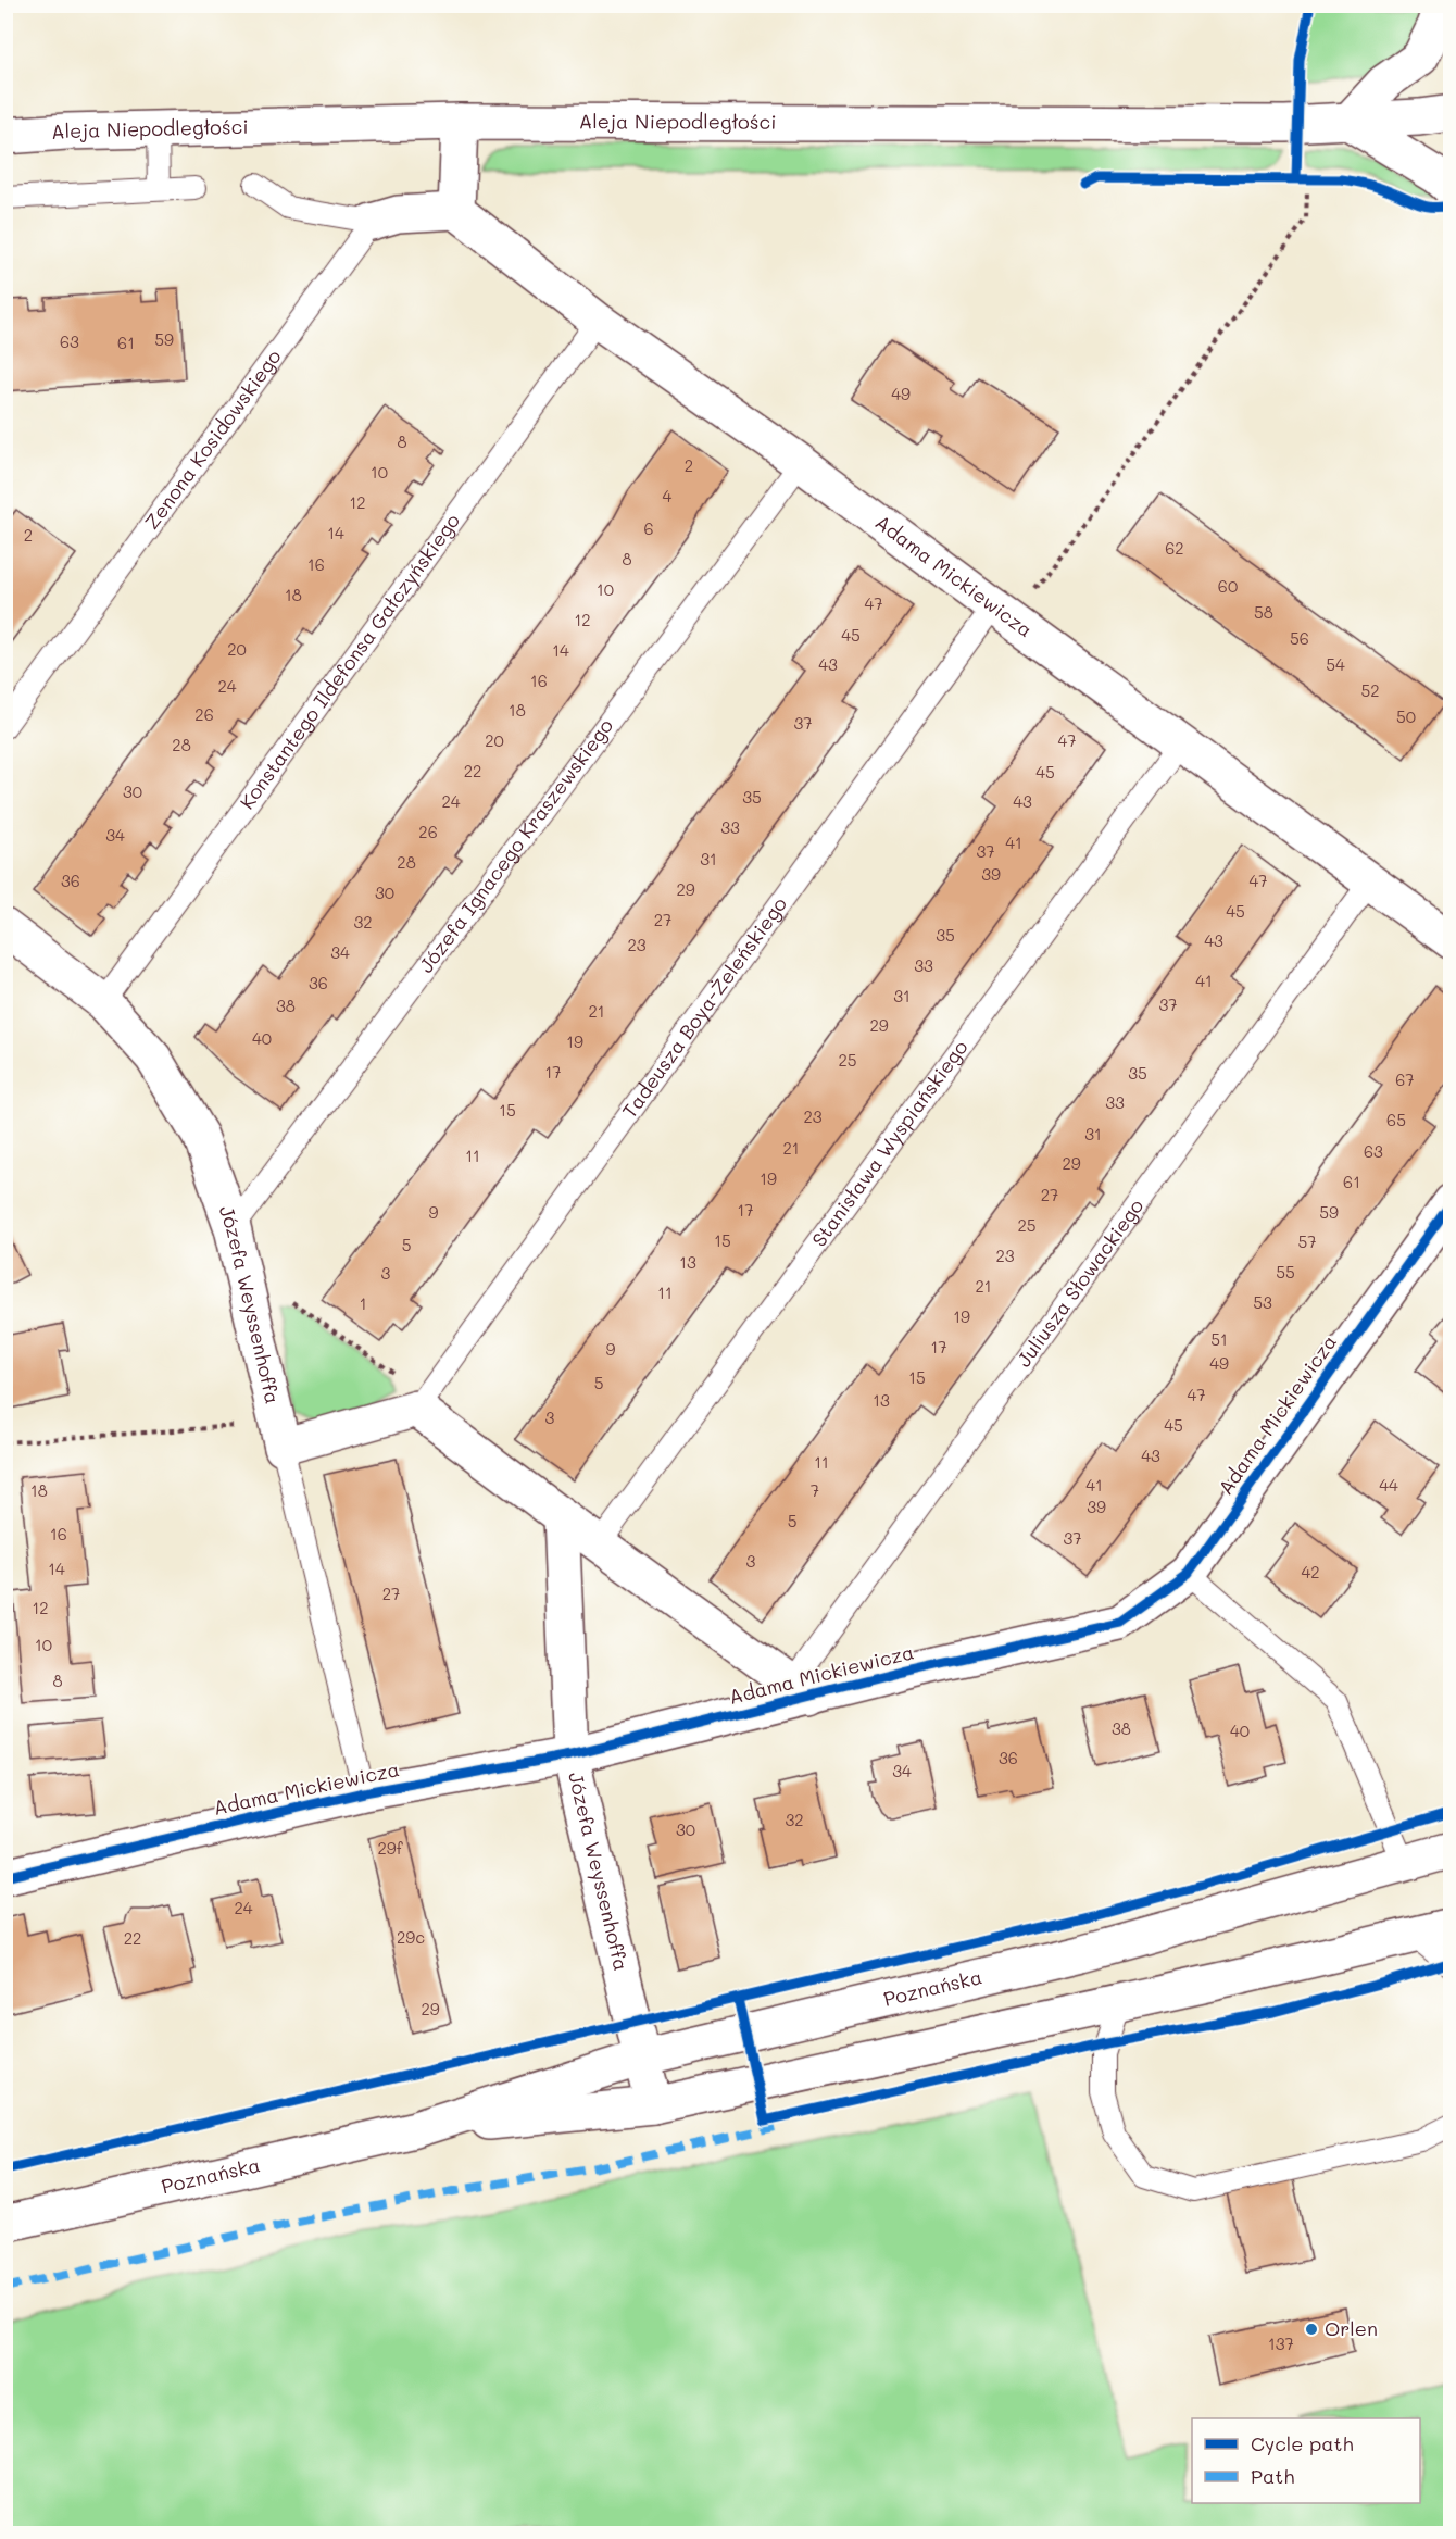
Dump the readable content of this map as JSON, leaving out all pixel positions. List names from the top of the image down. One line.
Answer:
{"streets":{"street":["Aleja Niepodległości","Adama Mickiewicza","Józefa Weyssenhoffa","Poznańska"],"lane":["Zenona Kosidowskiego","Konstantego Ildefonsa Gałczyńskiego","Józefa Ignacego Kraszewskiego","Tadeusza Boya-Żeleńskiego","Stanisława Wyspiańskiego","Juliusza Słowackiego"]},"crossings":[["Adama Mickiewicza","Konstantego Ildefonsa Gałczyńskiego"],["Adama Mickiewicza","Józefa Ignacego Kraszewskiego"],["Adama Mickiewicza","Tadeusza Boya-Żeleńskiego"],["Adama Mickiewicza","Stanisława Wyspiańskiego"],["Adama Mickiewicza","Juliusza Słowackiego"],["Adama Mickiewicza","Józefa Weyssenhoffa"],["Konstantego Ildefonsa Gałczyńskiego","Józefa Weyssenhoffa"],["Józefa Ignacego Kraszewskiego","Józefa Weyssenhoffa"],["Józefa Weyssenhoffa","Poznańska"]],"places":["Orlen"],"house_numbers":["59","63","61","49","8","2","10","4","12","6","14","2","62","8","16","60","10","18","47","58","12","45","56","20","14","43","54","16","24","52","18","26","50","37","20","47","28","22","45","30","35","24","43","33","26","34","41","37","31","28","39","36","47","29","30","45","27","32","35","43","23","34","33","41","36","31","37","38","21","29","40","19","25","17","35","67","33","15","23","65","31","21","63","11","29","19","61","27","17","9","59","25","15","57","5","23","13","55","3","21","11","53","1","19","51","17","9","49","15","5","47","13","3","45","43","11","41","44","18","7","39","5","16","37","3","14","42","27","12","10","8","38","40","36","34","32","30","29f","24","29c","22","29","137"],"legend":["Cycle path","Path"]}
